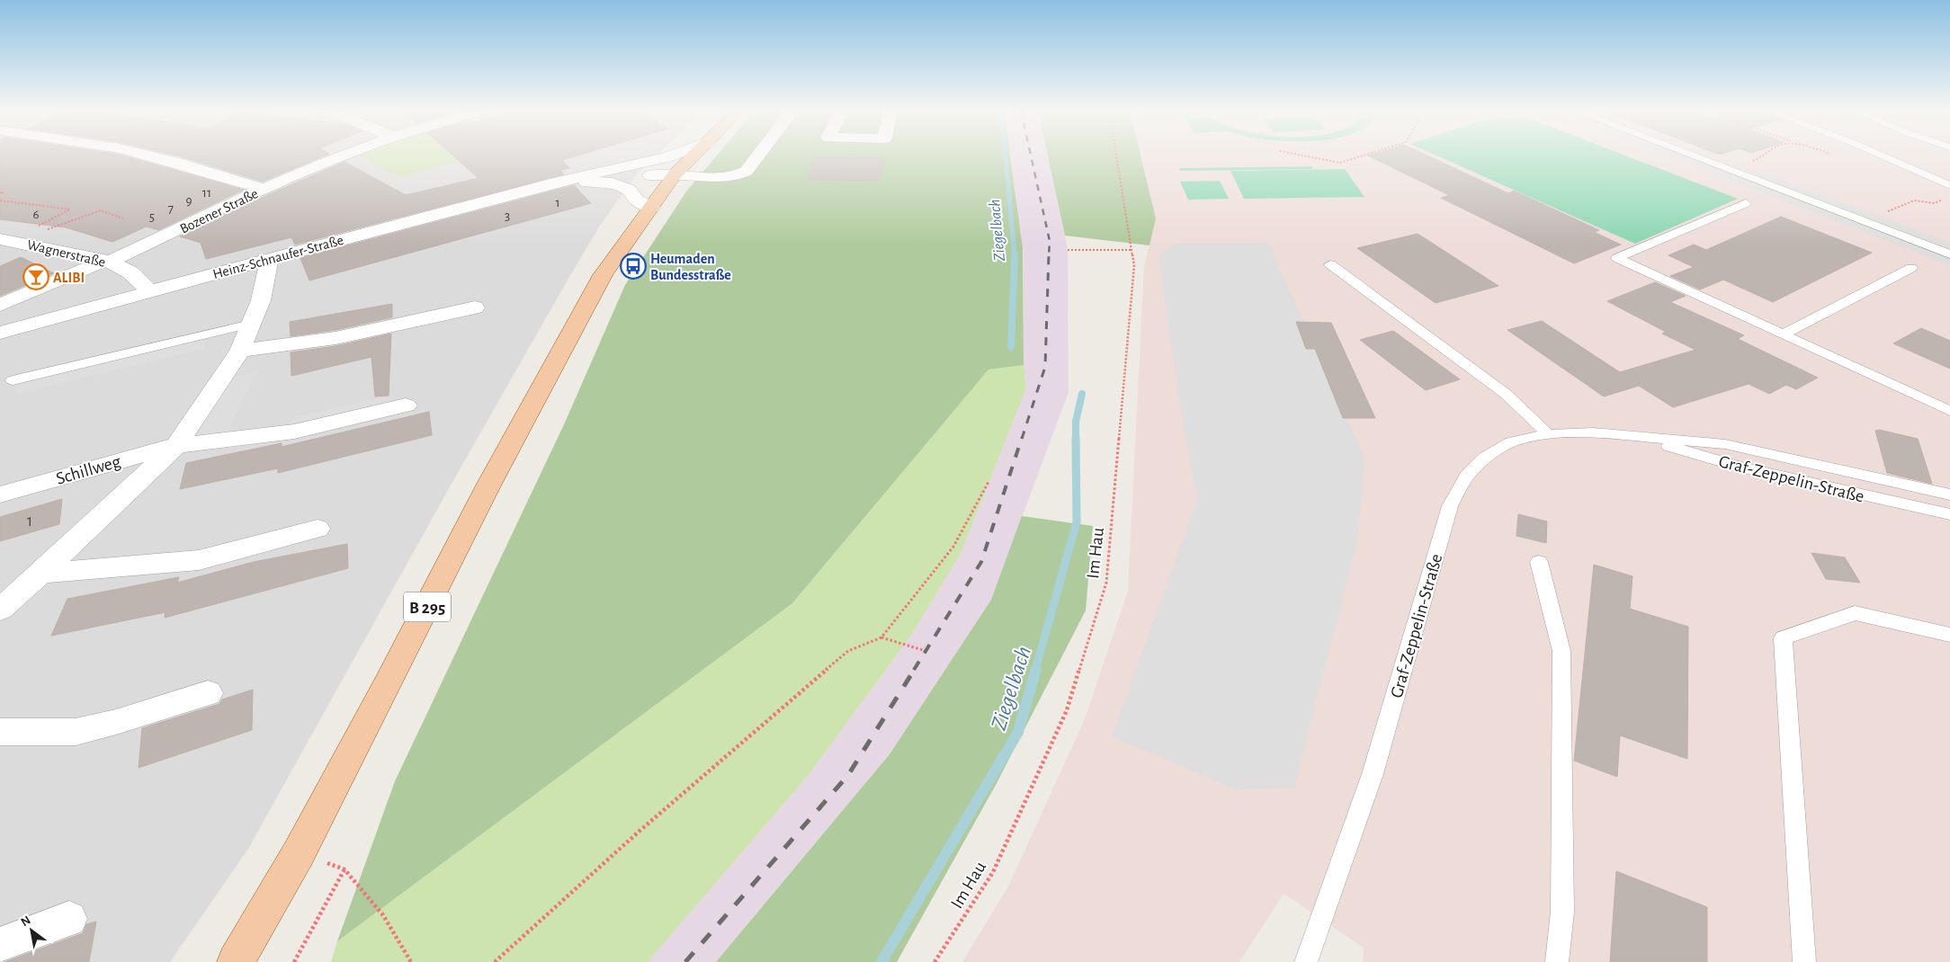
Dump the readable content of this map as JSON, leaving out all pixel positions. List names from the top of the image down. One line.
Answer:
{"streets":{"main road":["B 295"],"street":["Bozener Straße","Wagnerstraße","Heinz-Schnaufer-Straße","Schillweg"],"lane":["Graf-Zeppelin-Straße"],"path":["Im Hau"]},"crossings":[["Bozener Straße","Wagnerstraße"],["Wagnerstraße","Heinz-Schnaufer-Straße"],["Heinz-Schnaufer-Straße","B 295"]],"water":["Ziegelbach"],"places":{"bus stop":["Heumaden Bundesstraße"],"bar":["ALIBI"]},"house_numbers":["11","9","1","7","6","3","5","1"],"north":"top left"}
